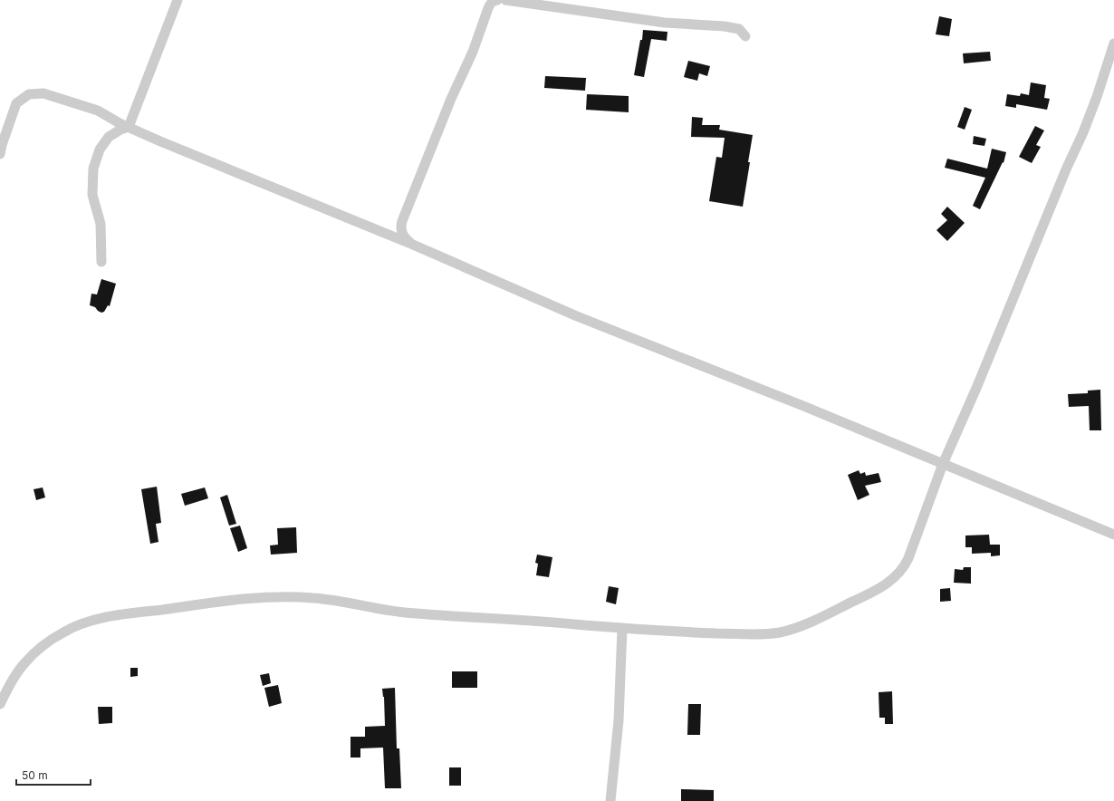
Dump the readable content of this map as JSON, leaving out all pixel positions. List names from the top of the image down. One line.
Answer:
{"scale_bar":"50 m"}
